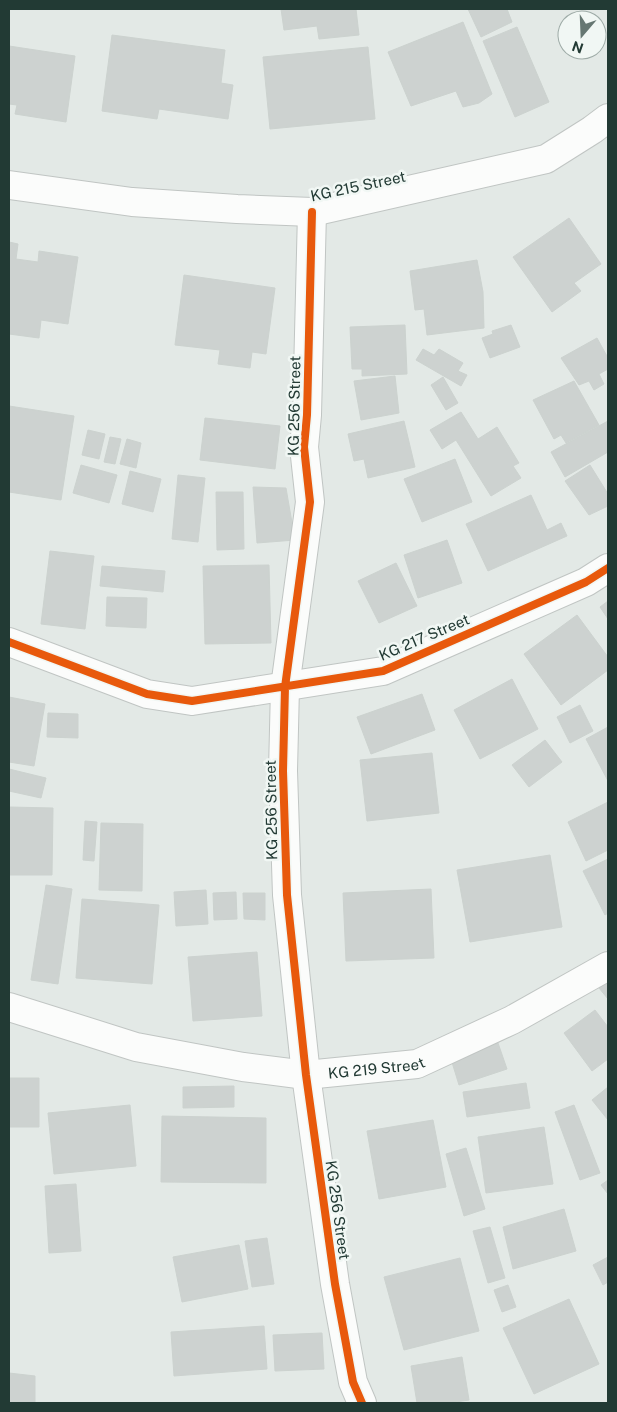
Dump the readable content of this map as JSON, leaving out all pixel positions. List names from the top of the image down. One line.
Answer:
{"streets":{"street":["KG 215 Street","KG 256 Street","KG 217 Street","KG 219 Street"]},"crossings":[["KG 215 Street","KG 256 Street"],["KG 256 Street","KG 217 Street"],["KG 256 Street","KG 219 Street"]],"north":"bottom"}
